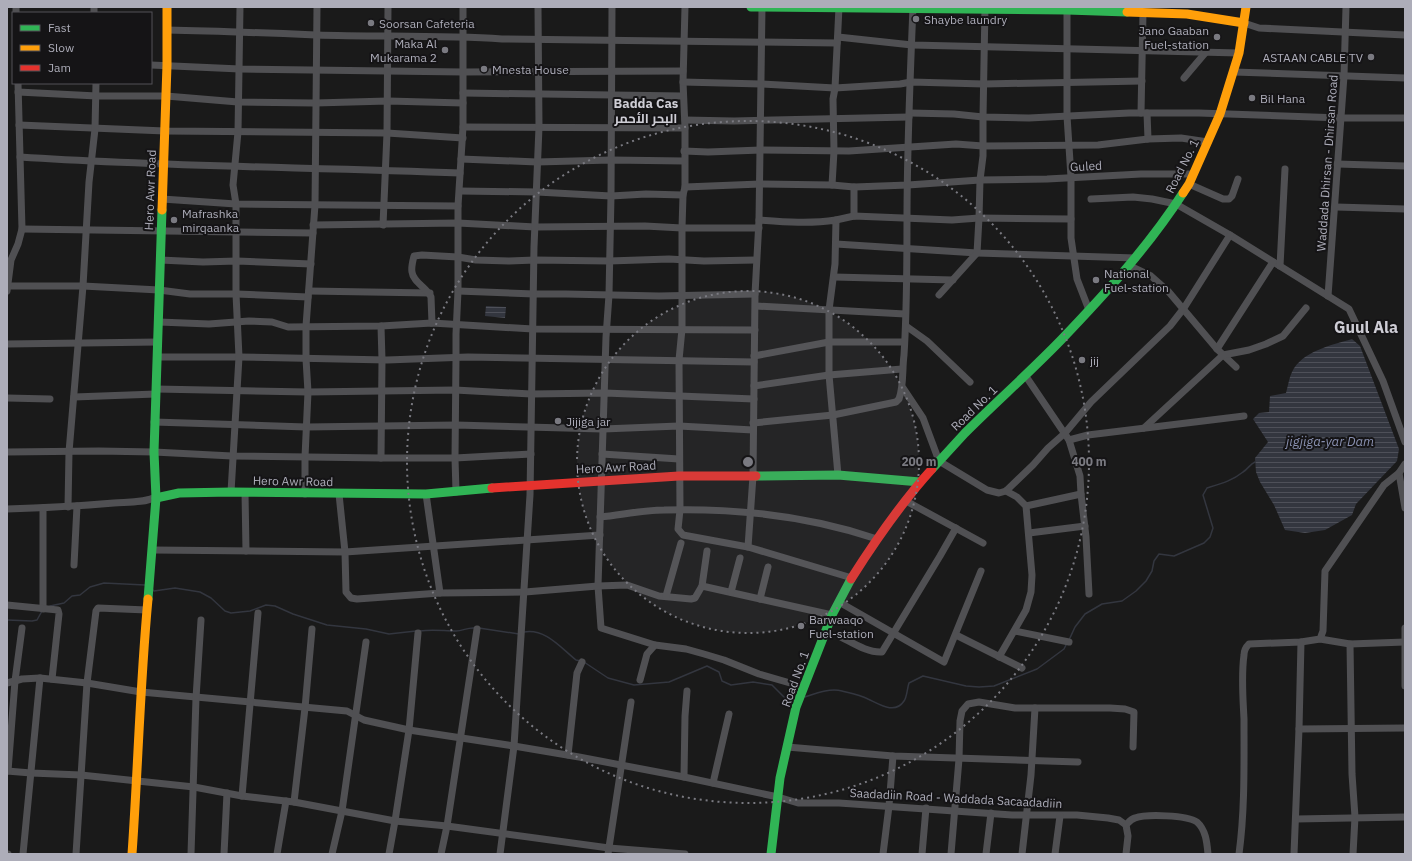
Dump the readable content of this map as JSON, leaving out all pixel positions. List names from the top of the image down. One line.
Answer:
{"streets":{"main road":["Road No. 1","Hero Awr Road"],"street":["Waddada Dhirsan - Dhirsan Road","Guled","Saadadiin Road - Waddada Sacaadadiin"]},"crossings":[["Guled","Road No. 1"],["Road No. 1","Hero Awr Road"],["Road No. 1","Saadadiin Road - Waddada Sacaadadiin"]],"districts":["Badda Cas البحر الأحمر","Guul Ala"],"water":["jigjiga-yar Dam"],"places":["Shaybe laundry","Soorsan Cafeteria","Jano Gaaban Fuel-station","Maka Al Mukarama 2","ASTAAN CABLE TV","Mnesta House","Bil Hana","Mafrashka mirqaanka","National Fuel-station","jij","Jijiga jar","Barwaaqo Fuel-station"],"legend":["Fast","Slow","Jam"],"rings":["200 m","400 m"]}
